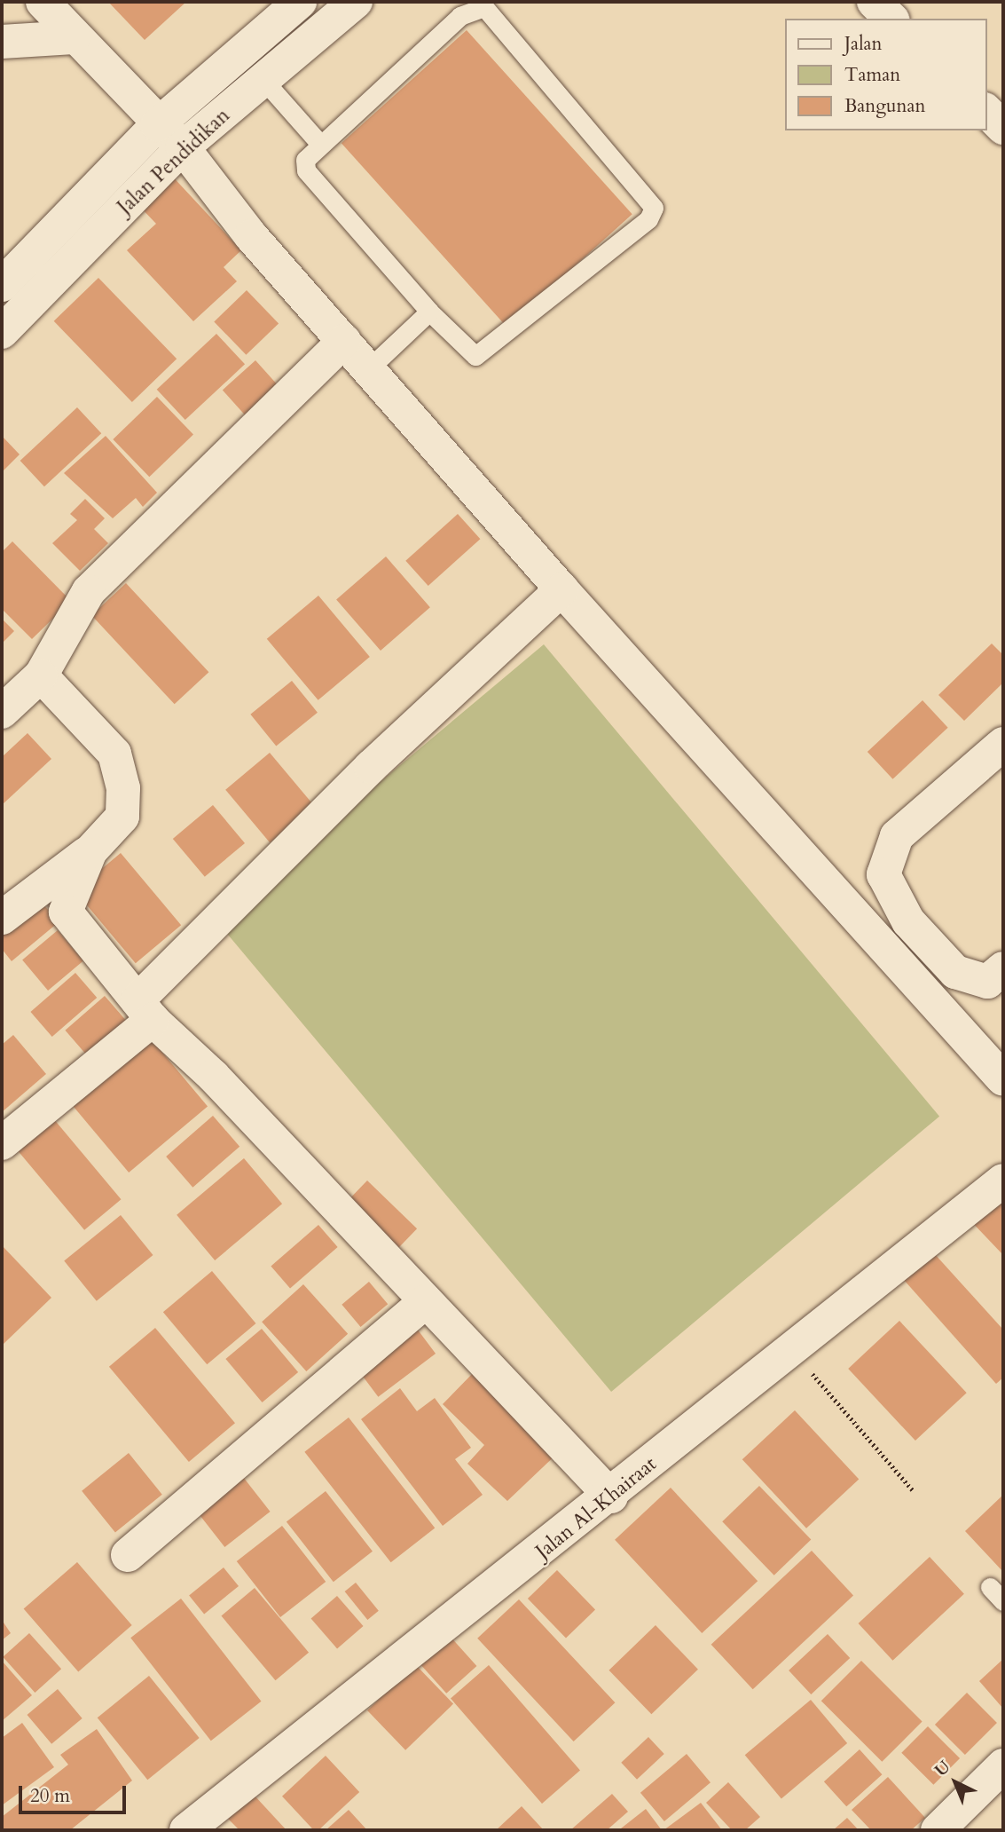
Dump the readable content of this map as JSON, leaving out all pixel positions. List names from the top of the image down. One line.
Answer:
{"streets":{"street":["Jalan Pendidikan","Jalan Al-Khairaat"]},"legend":["Jalan","Taman","Bangunan"],"scale_bar":"20 m","north":"top left"}
